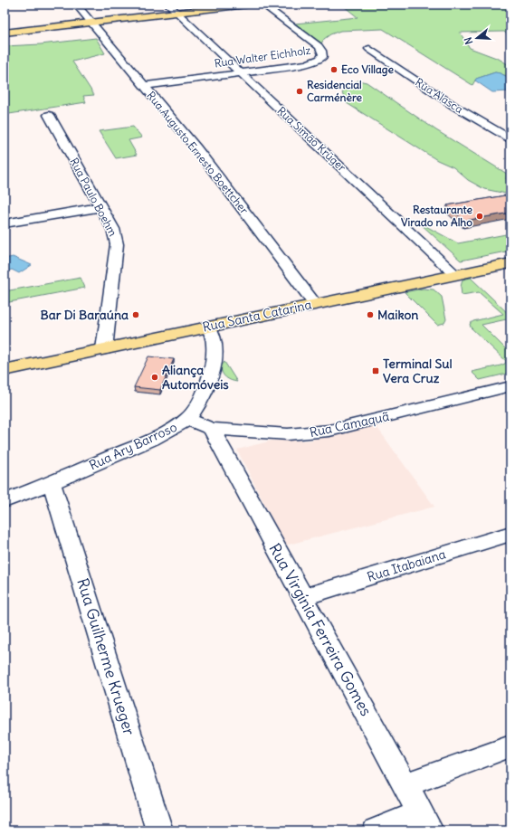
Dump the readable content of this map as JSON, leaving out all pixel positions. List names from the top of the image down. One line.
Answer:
{"streets":{"main road":["Rua Santa Catarina"],"street":["Rua Walter Eichholz","Rua Alasca","Rua Simão Krüger","Rua Augusto Ernesto Boettcher","Rua Paulo Boehm","Rua Camaquã","Rua Ary Barroso","Rua Itabaiana","Rua Virgínia Ferreira Gomes","Rua Guilherme Krueger"]},"crossings":[["Rua Walter Eichholz","Rua Simão Krüger"],["Rua Walter Eichholz","Rua Augusto Ernesto Boettcher"],["Rua Simão Krüger","Rua Santa Catarina"],["Rua Augusto Ernesto Boettcher","Rua Santa Catarina"],["Rua Paulo Boehm","Rua Santa Catarina"],["Rua Santa Catarina","Rua Ary Barroso"],["Rua Camaquã","Rua Ary Barroso"],["Rua Camaquã","Rua Virgínia Ferreira Gomes"],["Rua Ary Barroso","Rua Guilherme Krueger"],["Rua Itabaiana","Rua Virgínia Ferreira Gomes"]],"places":{"other":["Eco Village","Residencial Carménère","Restaurante Virado no Alho","Bar Di Baraúna","Maikon","Aliança Automóveis"],"transit":["Terminal Sul Vera Cruz"]},"north":"left"}
